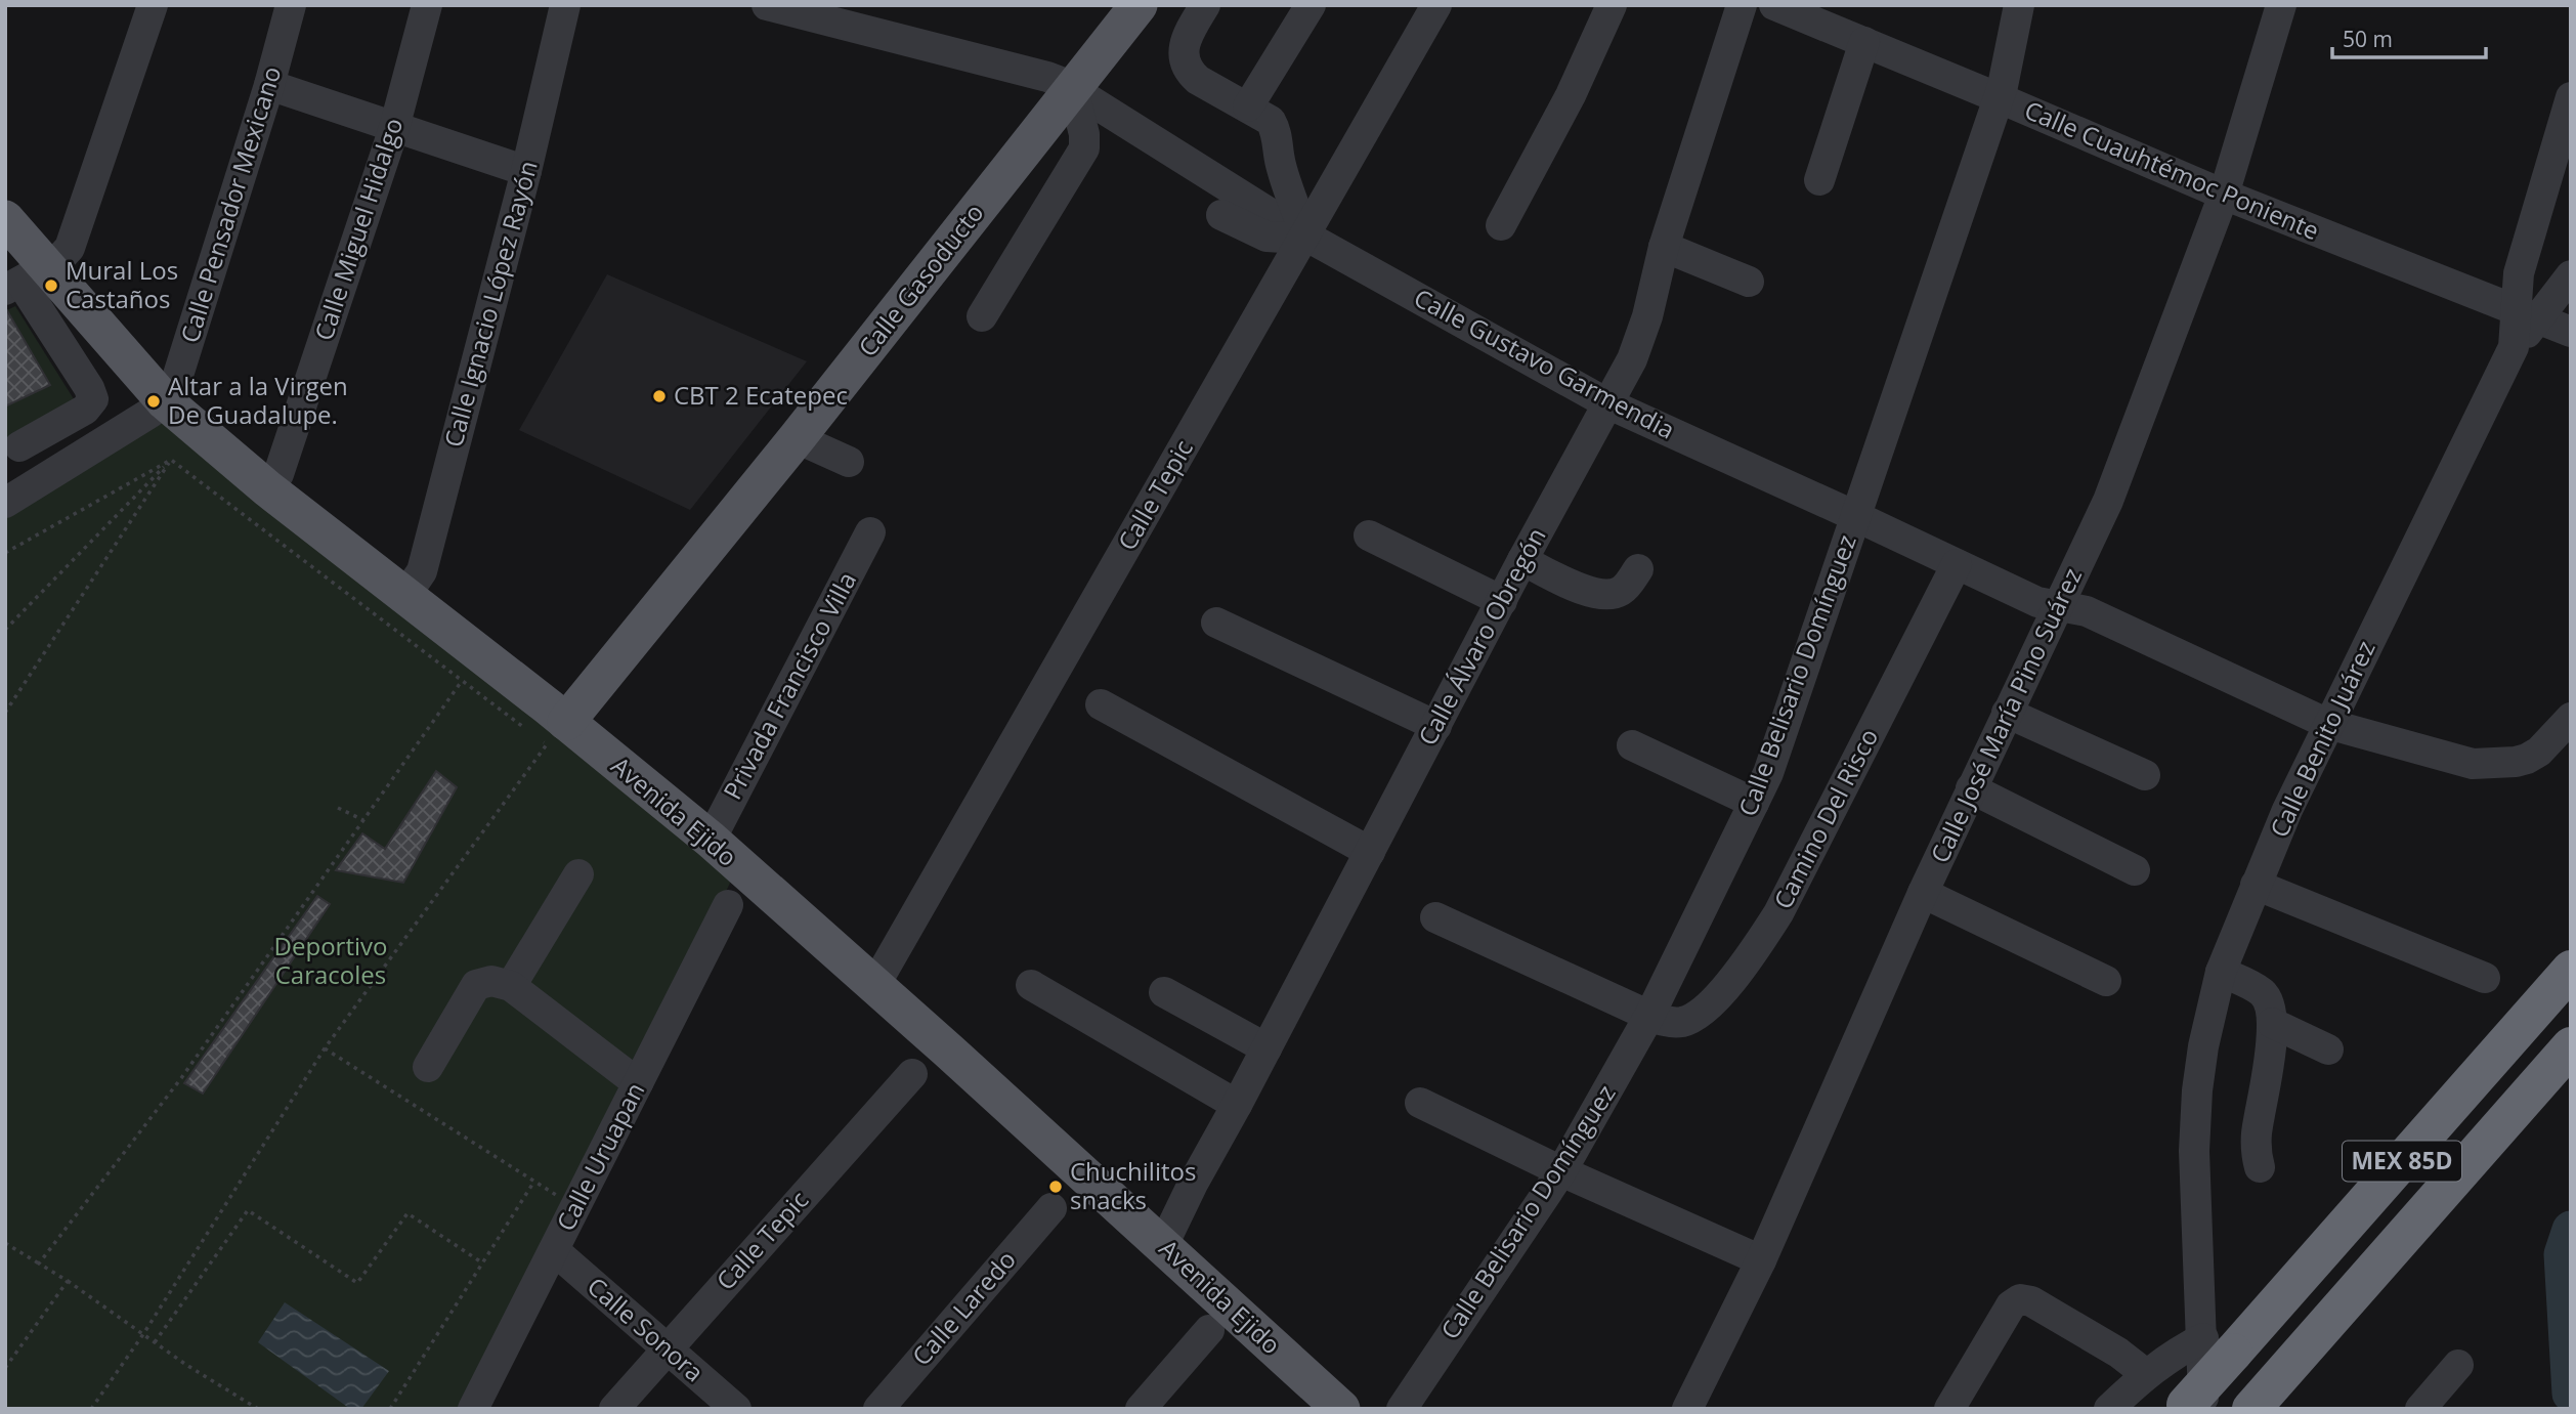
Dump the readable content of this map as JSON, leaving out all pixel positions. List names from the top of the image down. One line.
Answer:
{"streets":{"highway":["MEX 85D"],"main road":["Calle Gasoducto","Avenida Ejido"],"street":["Calle Cuauhtémoc Poniente","Calle Pensador Mexicano","Calle Miguel Hidalgo","Calle Ignacio López Rayón","Calle Gustavo Garmendia","Calle Tepic","Calle Álvaro Obregón","Calle Belisario Domínguez","Privada Francisco Villa","Calle José María Pino Suárez","Calle Benito Juárez","Camino Del Risco","Calle Uruapan","Calle Laredo","Calle Sonora"]},"crossings":[["Calle Cuauhtémoc Poniente","Calle Belisario Domínguez"],["Calle Cuauhtémoc Poniente","Calle José María Pino Suárez"],["Calle Cuauhtémoc Poniente","Calle Benito Juárez"],["Calle Pensador Mexicano","Avenida Ejido"],["Calle Miguel Hidalgo","Avenida Ejido"],["Calle Gasoducto","Calle Gustavo Garmendia"],["Calle Gasoducto","Avenida Ejido"],["Calle Ignacio López Rayón","Avenida Ejido"],["Calle Gustavo Garmendia","Calle Tepic"],["Calle Gustavo Garmendia","Calle Álvaro Obregón"],["Calle Gustavo Garmendia","Calle Belisario Domínguez"],["Calle Gustavo Garmendia","Calle José María Pino Suárez"],["Calle Gustavo Garmendia","Calle Benito Juárez"],["Calle Gustavo Garmendia","Camino Del Risco"],["Calle Tepic","Avenida Ejido"],["Calle Tepic","Calle Sonora"],["Calle Álvaro Obregón","Avenida Ejido"],["Calle Belisario Domínguez","Camino Del Risco"],["Privada Francisco Villa","Avenida Ejido"],["Calle Benito Juárez","MEX 85D"],["Calle Uruapan","Calle Sonora"]],"parks":["Deportivo Caracoles"],"places":["Mural Los Castaños","CBT 2 Ecatepec","Altar a la Virgen De Guadalupe.","Chuchilitos snacks"],"scale_bar":"50 m"}
